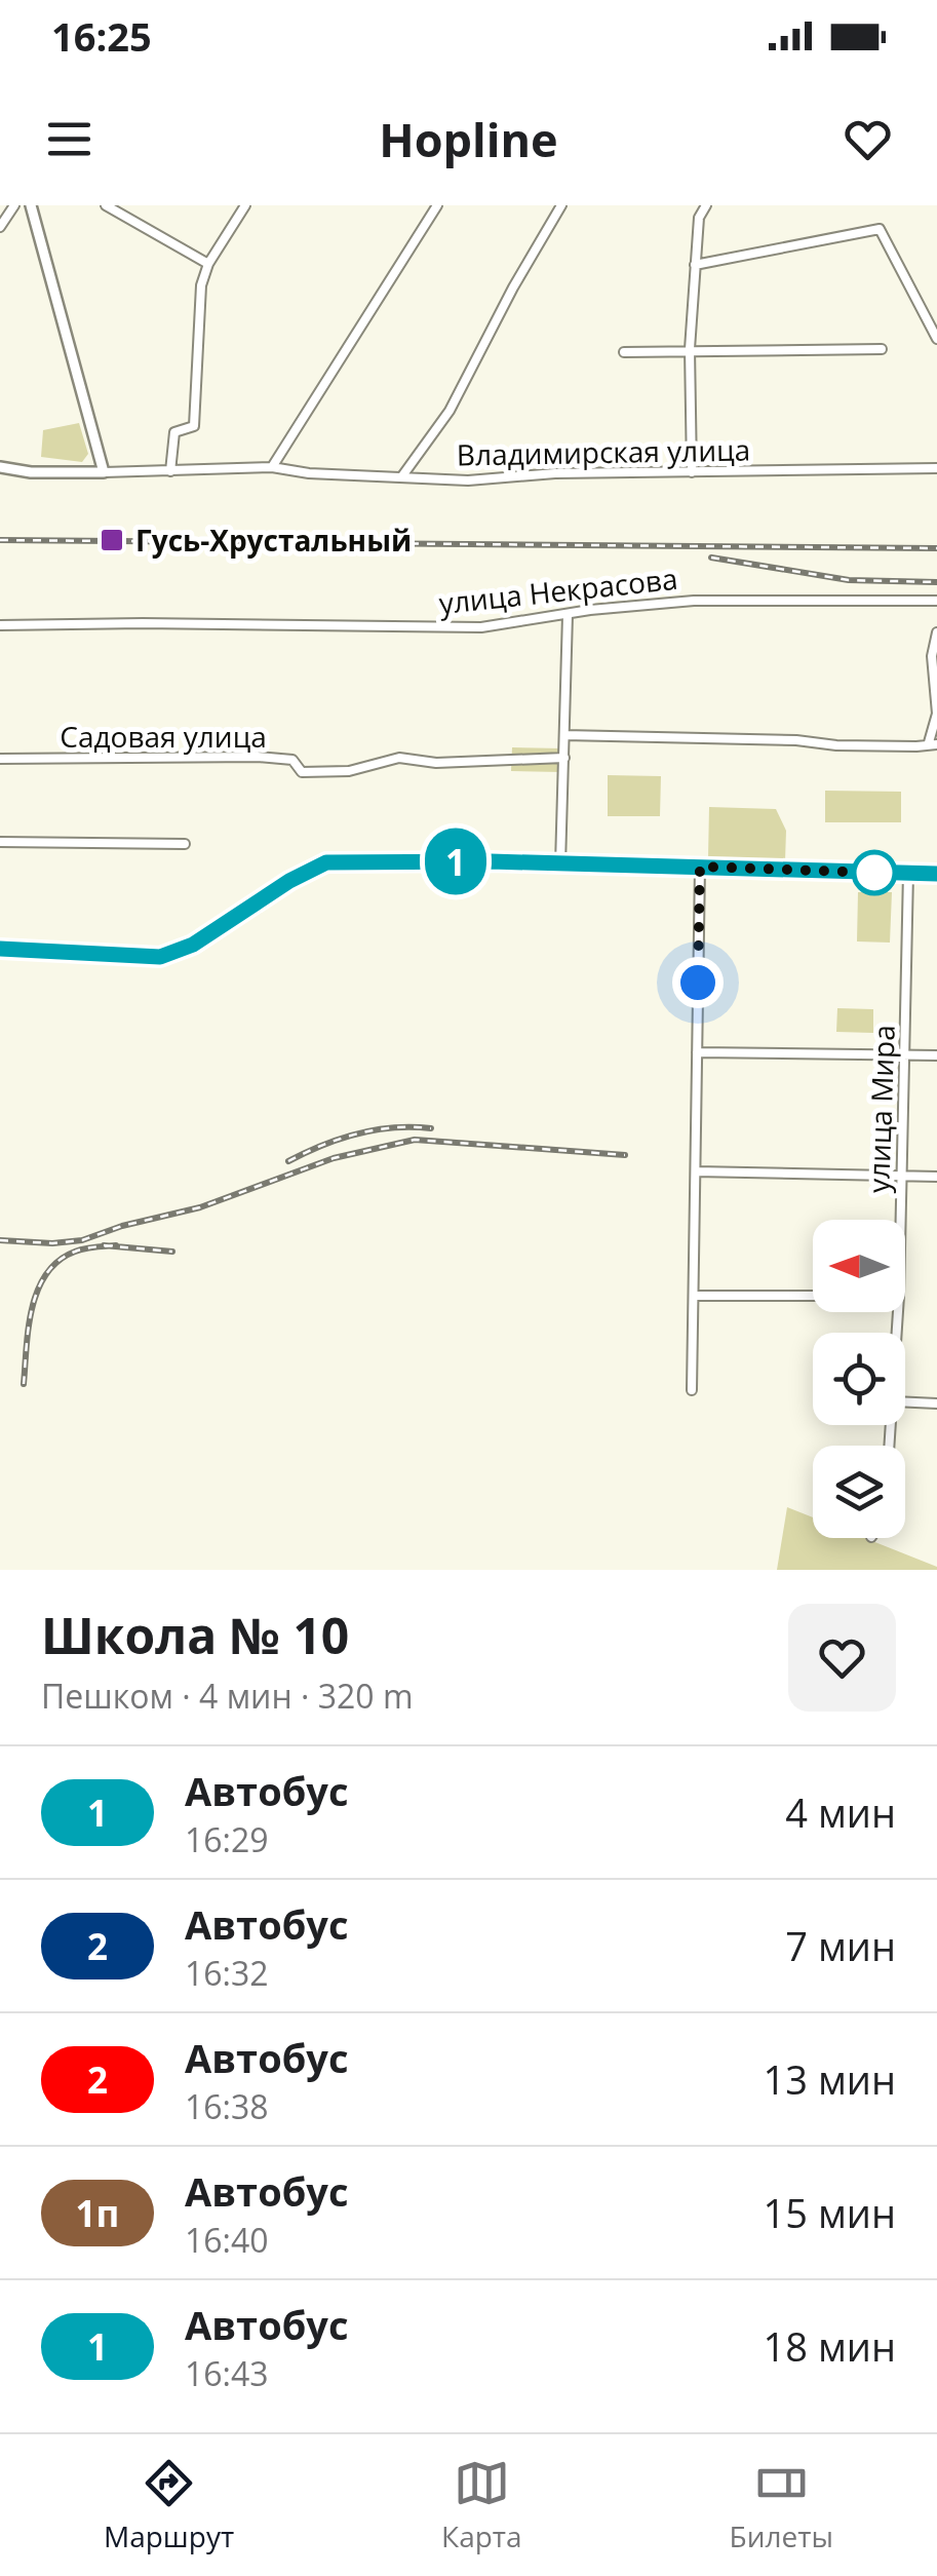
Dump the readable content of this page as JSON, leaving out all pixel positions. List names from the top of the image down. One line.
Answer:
{"streets":{"street":["Владимирская улица","улица Некрасова","Садовая улица","улица Мира"]},"places":{"transit":["Гусь-Хрустальный"]},"lines":["bus line 1"],"north":"left","page":{"status":"16:25","header":"Hopline","on_map":"1","heading":["Школа № 10","Пешком · 4 мин · 320 m"],"list":[{"mark":"1","name":"Автобус","note":"16:29","value":"4 мин"},{"mark":"2","name":"Автобус","note":"16:32","value":"7 мин"},{"mark":"2","name":"Автобус","note":"16:38","value":"13 мин"},{"mark":"1п","name":"Автобус","note":"16:40","value":"15 мин"},{"mark":"1","name":"Автобус","note":"16:43","value":"18 мин"}],"tabs":["Маршрут","Карта","Билеты"]}}
